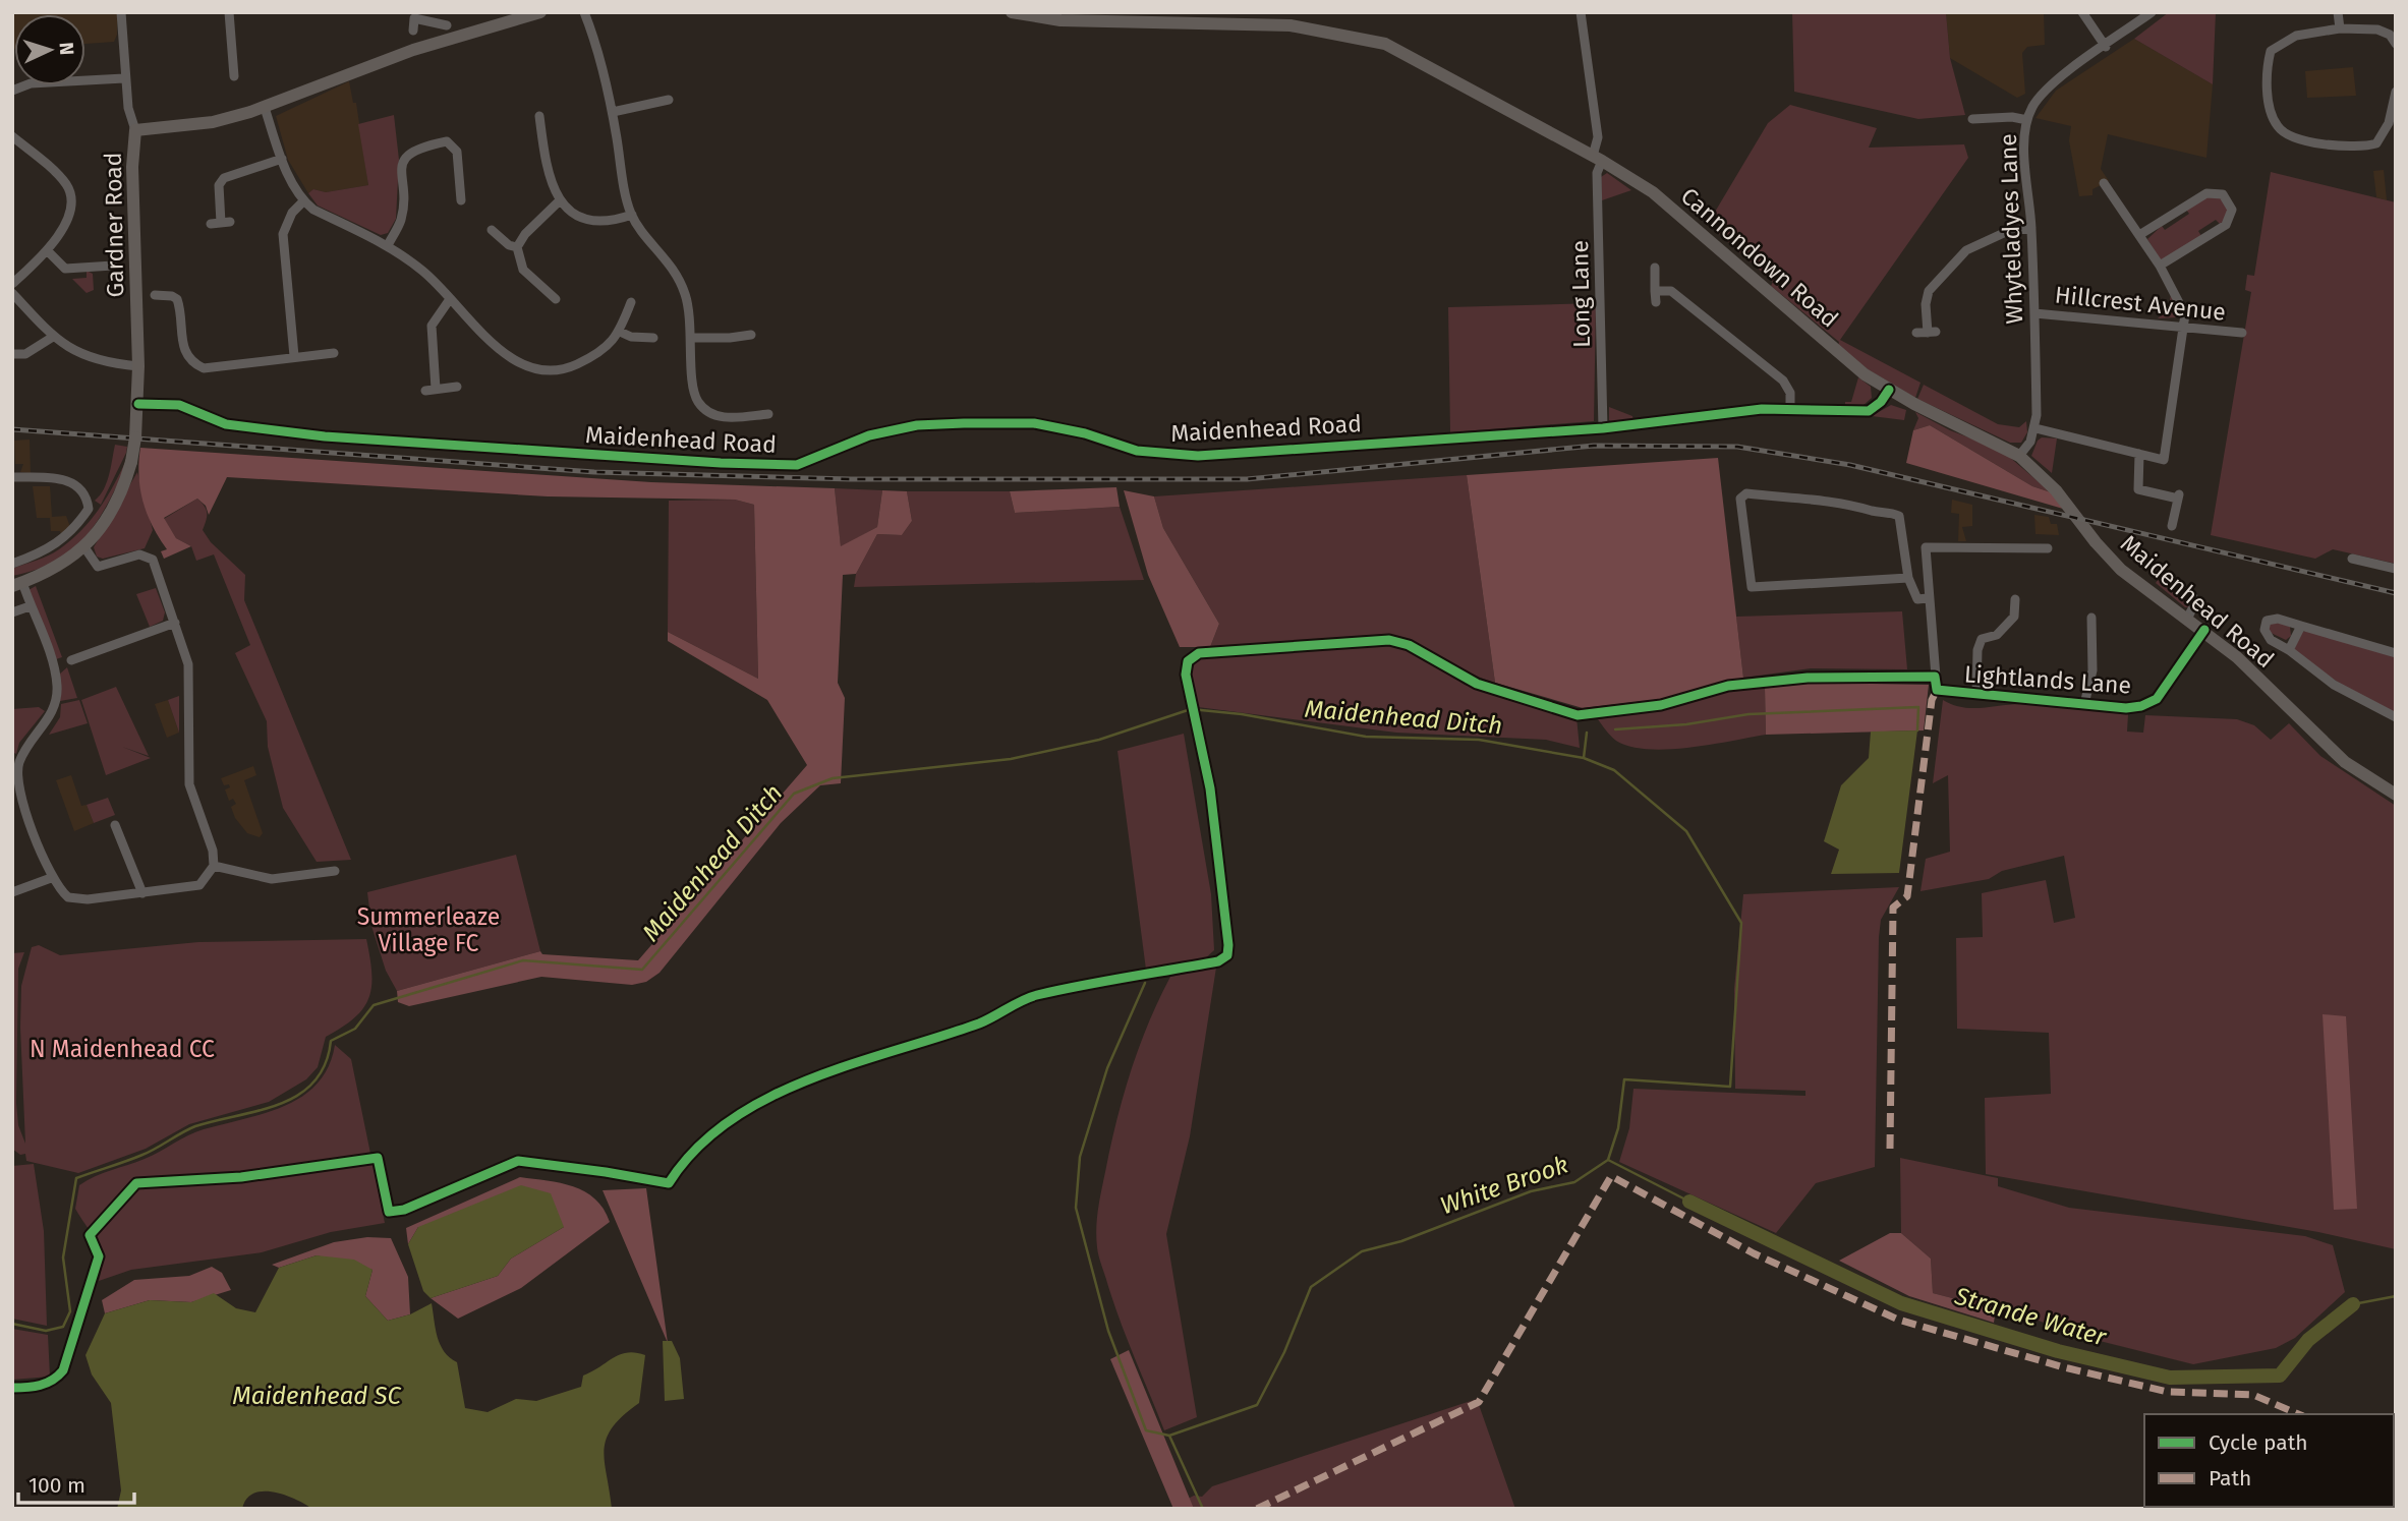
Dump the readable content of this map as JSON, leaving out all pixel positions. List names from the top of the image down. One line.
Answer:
{"streets":{"main road":["Gardner Road","Cannondown Road","Maidenhead Road"],"street":["Whyteladyes Lane","Long Lane","Hillcrest Avenue","Lightlands Lane"]},"crossings":[["Gardner Road","Maidenhead Road"],["Whyteladyes Lane","Hillcrest Avenue"],["Cannondown Road","Long Lane"],["Cannondown Road","Maidenhead Road"],["Long Lane","Maidenhead Road"],["Maidenhead Road","Lightlands Lane"]],"water":["Maidenhead Ditch","White Brook","Strande Water","Maidenhead SC"],"parks":["Summerleaze Village FC","N Maidenhead CC"],"legend":["Cycle path","Path"],"scale_bar":"100 m","north":"right"}
